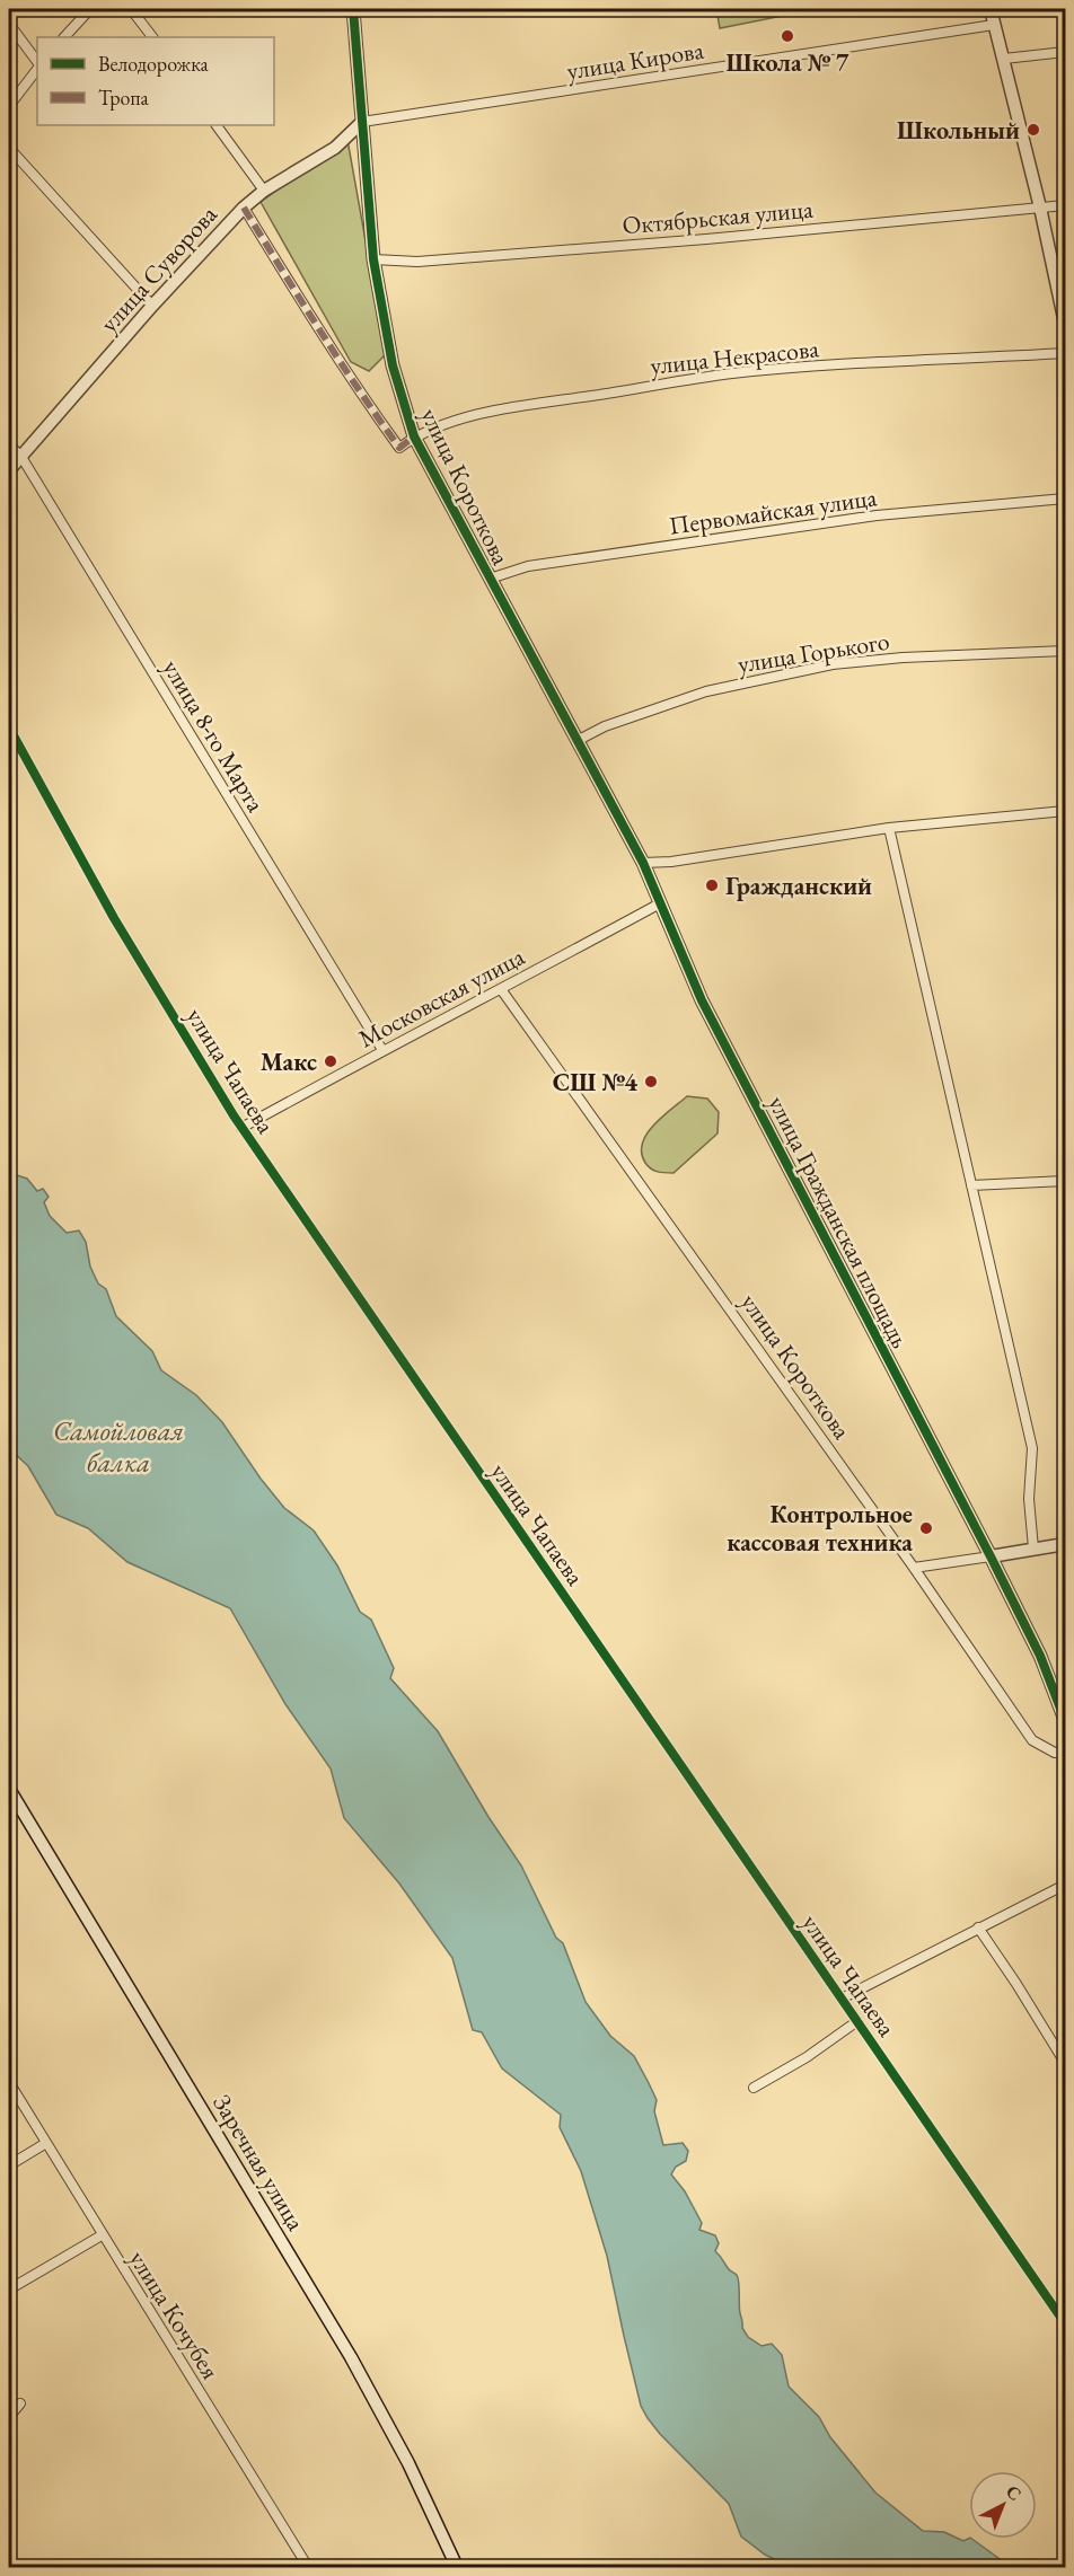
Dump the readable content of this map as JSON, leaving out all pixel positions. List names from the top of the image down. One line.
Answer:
{"streets":{"street":["улица Кирова","Октябрьская улица","улица Суворова","улица Некрасова","улица Короткова","Первомайская улица","улица Горького","улица 8-го Марта","Московская улица","улица Чапаева","улица Гражданская площадь","Заречная улица","улица Кочубея"]},"crossings":[["улица Кирова","улица Суворова"],["улица Кирова","улица Короткова"],["Октябрьская улица","улица Короткова"],["улица Суворова","улица Короткова"],["улица Суворова","улица 8-го Марта"],["улица Некрасова","улица Короткова"],["улица Короткова","Первомайская улица"],["улица Короткова","улица Горького"],["улица Короткова","Московская улица"],["улица Короткова","улица Гражданская площадь"],["улица 8-го Марта","Московская улица"],["Московская улица","улица Чапаева"],["Московская улица","улица Гражданская площадь"]],"water":["Самойловая балка"],"places":["Школа № 7","Школьный","Гражданский","Макс","СШ №4","Контрольное кассовая техника"],"legend":["Велодорожка","Тропа"],"north":"top right"}
